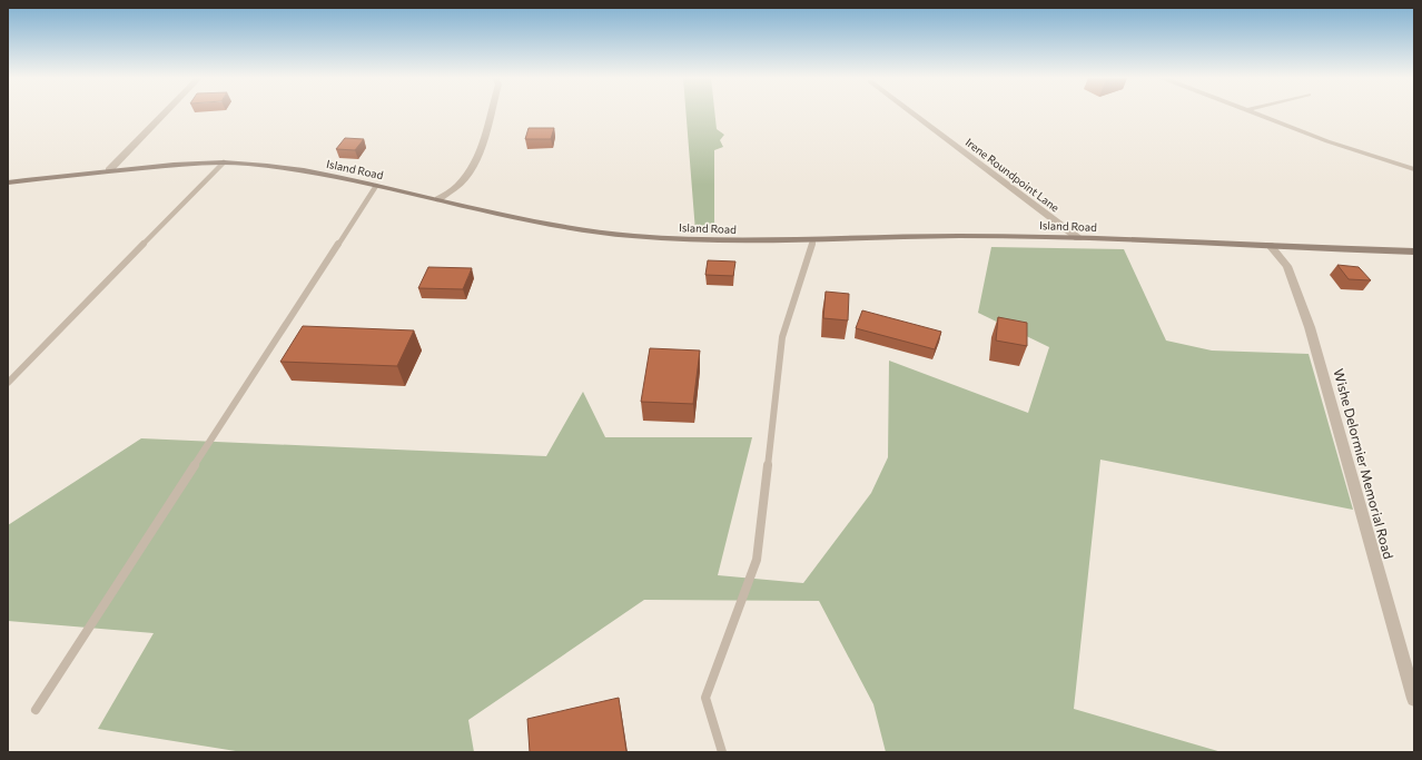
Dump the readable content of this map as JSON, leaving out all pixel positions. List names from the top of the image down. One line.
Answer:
{"streets":{"street":["Island Road","Irene Roundpoint Lane","Wishe Delormier Memorial Road"]},"crossings":[["Island Road","Irene Roundpoint Lane"],["Island Road","Wishe Delormier Memorial Road"]]}
